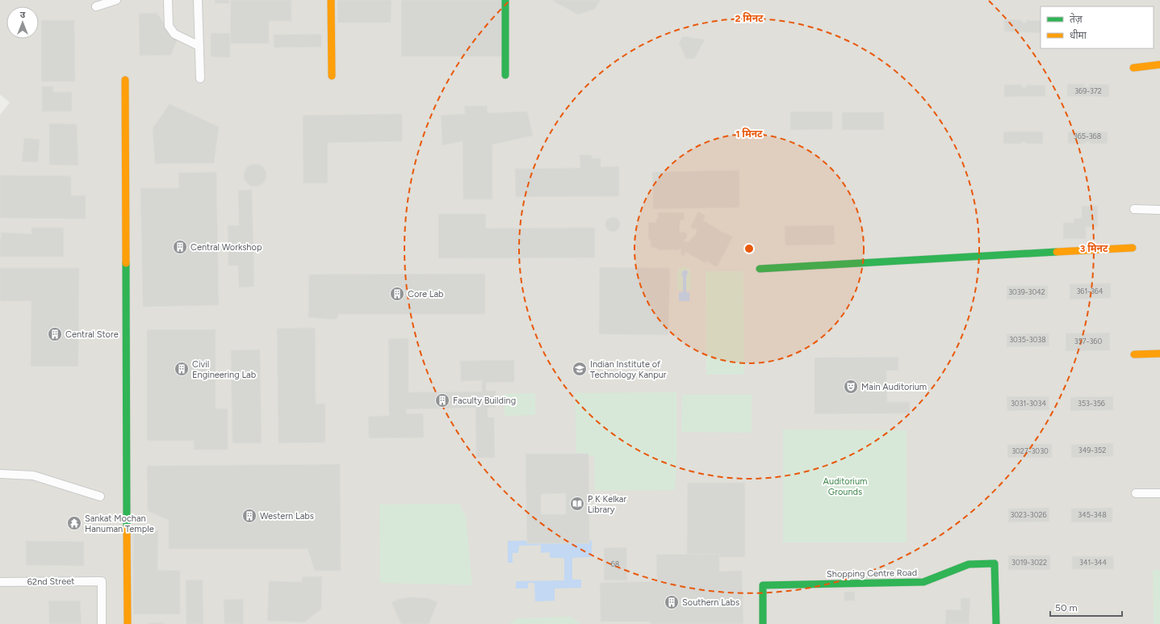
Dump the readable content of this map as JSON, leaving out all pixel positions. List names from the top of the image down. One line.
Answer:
{"streets":{"street":["Shopping Centre Road","62nd Street"]},"parks":["Auditorium Grounds"],"places":{"building":["Central Workshop","Core Lab","Central Store","Civil Engineering Lab","Faculty Building","Western Labs","Southern Labs"],"school or university":["Indian Institute of Technology Kanpur"],"theatre":["Main Auditorium"],"library":["P K Kelkar Library"],"temple":["Sankat Mochan Hanuman Temple"]},"house_numbers":["369-372","365-368","361-364","3039-3042","3035-3038","357-360","3031-3034","353-356","349-352","3027-3030","3023-3026","345-348","3019-3022","341-344","68"],"legend":["तेज़","धीमा"],"scale_bar":"50 m","north":"top","rings":["2 मिनट","1 मिनट","3 मिनट"]}
